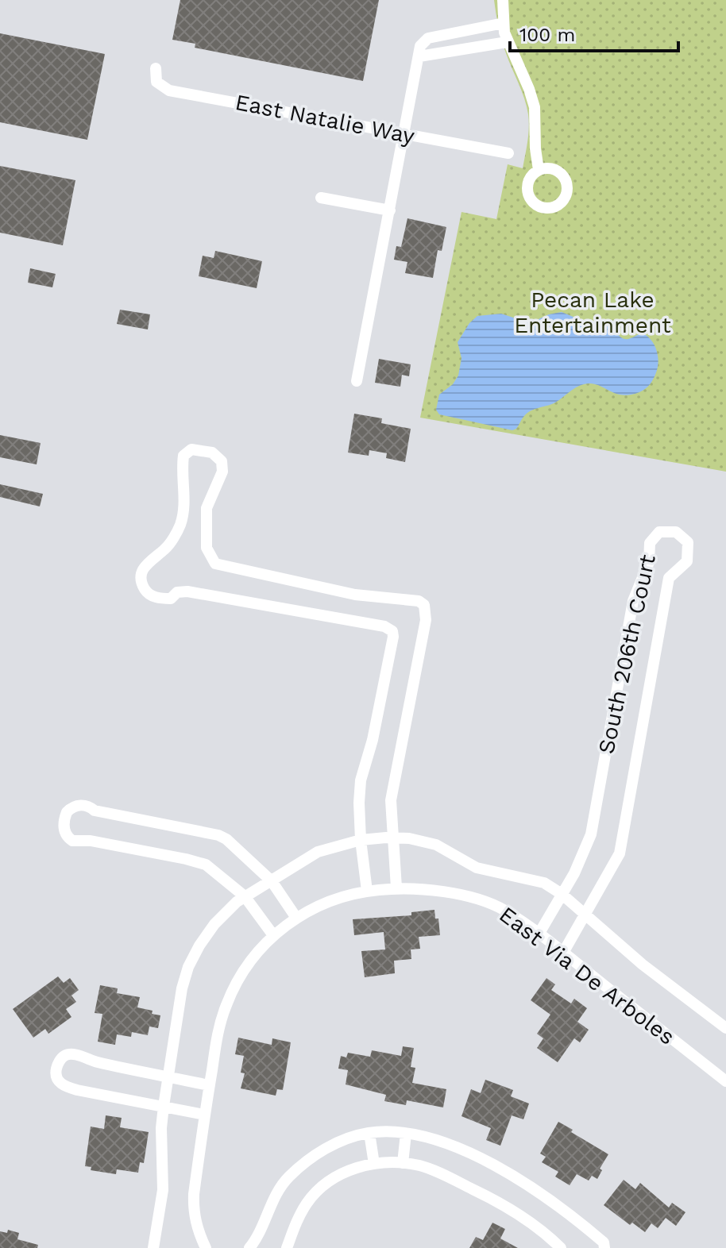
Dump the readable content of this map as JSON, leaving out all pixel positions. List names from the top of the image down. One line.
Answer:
{"streets":{"street":["East Natalie Way","South 206th Court","East Via De Arboles"]},"crossings":[["South 206th Court","East Via De Arboles"]],"parks":["Pecan Lake Entertainment"],"scale_bar":"100 m"}
